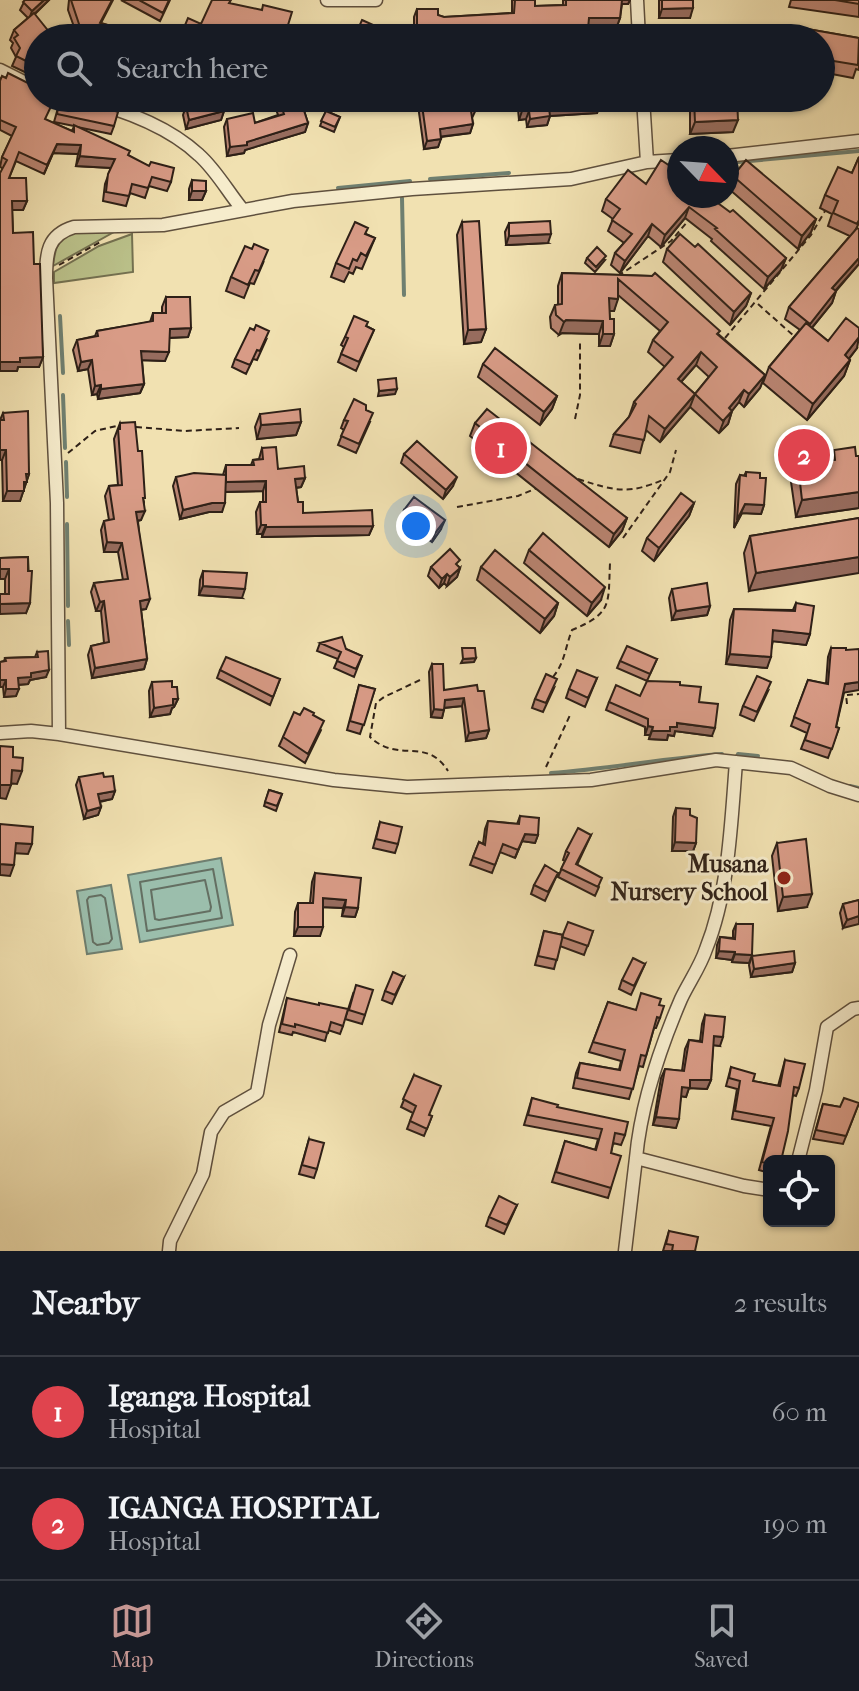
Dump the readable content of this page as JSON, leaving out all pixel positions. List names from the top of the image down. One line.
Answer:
{"places":["Musana Nursery School"],"north":"bottom right","page":{"search":"Search here","pins":["1","2"],"heading":["Nearby","2 results"],"list":[{"mark":"1","name":"Iganga Hospital","note":"Hospital","value":"60 m"},{"mark":"2","name":"IGANGA HOSPITAL","note":"Hospital","value":"190 m"}],"nav":["Map","Directions","Saved"]}}
